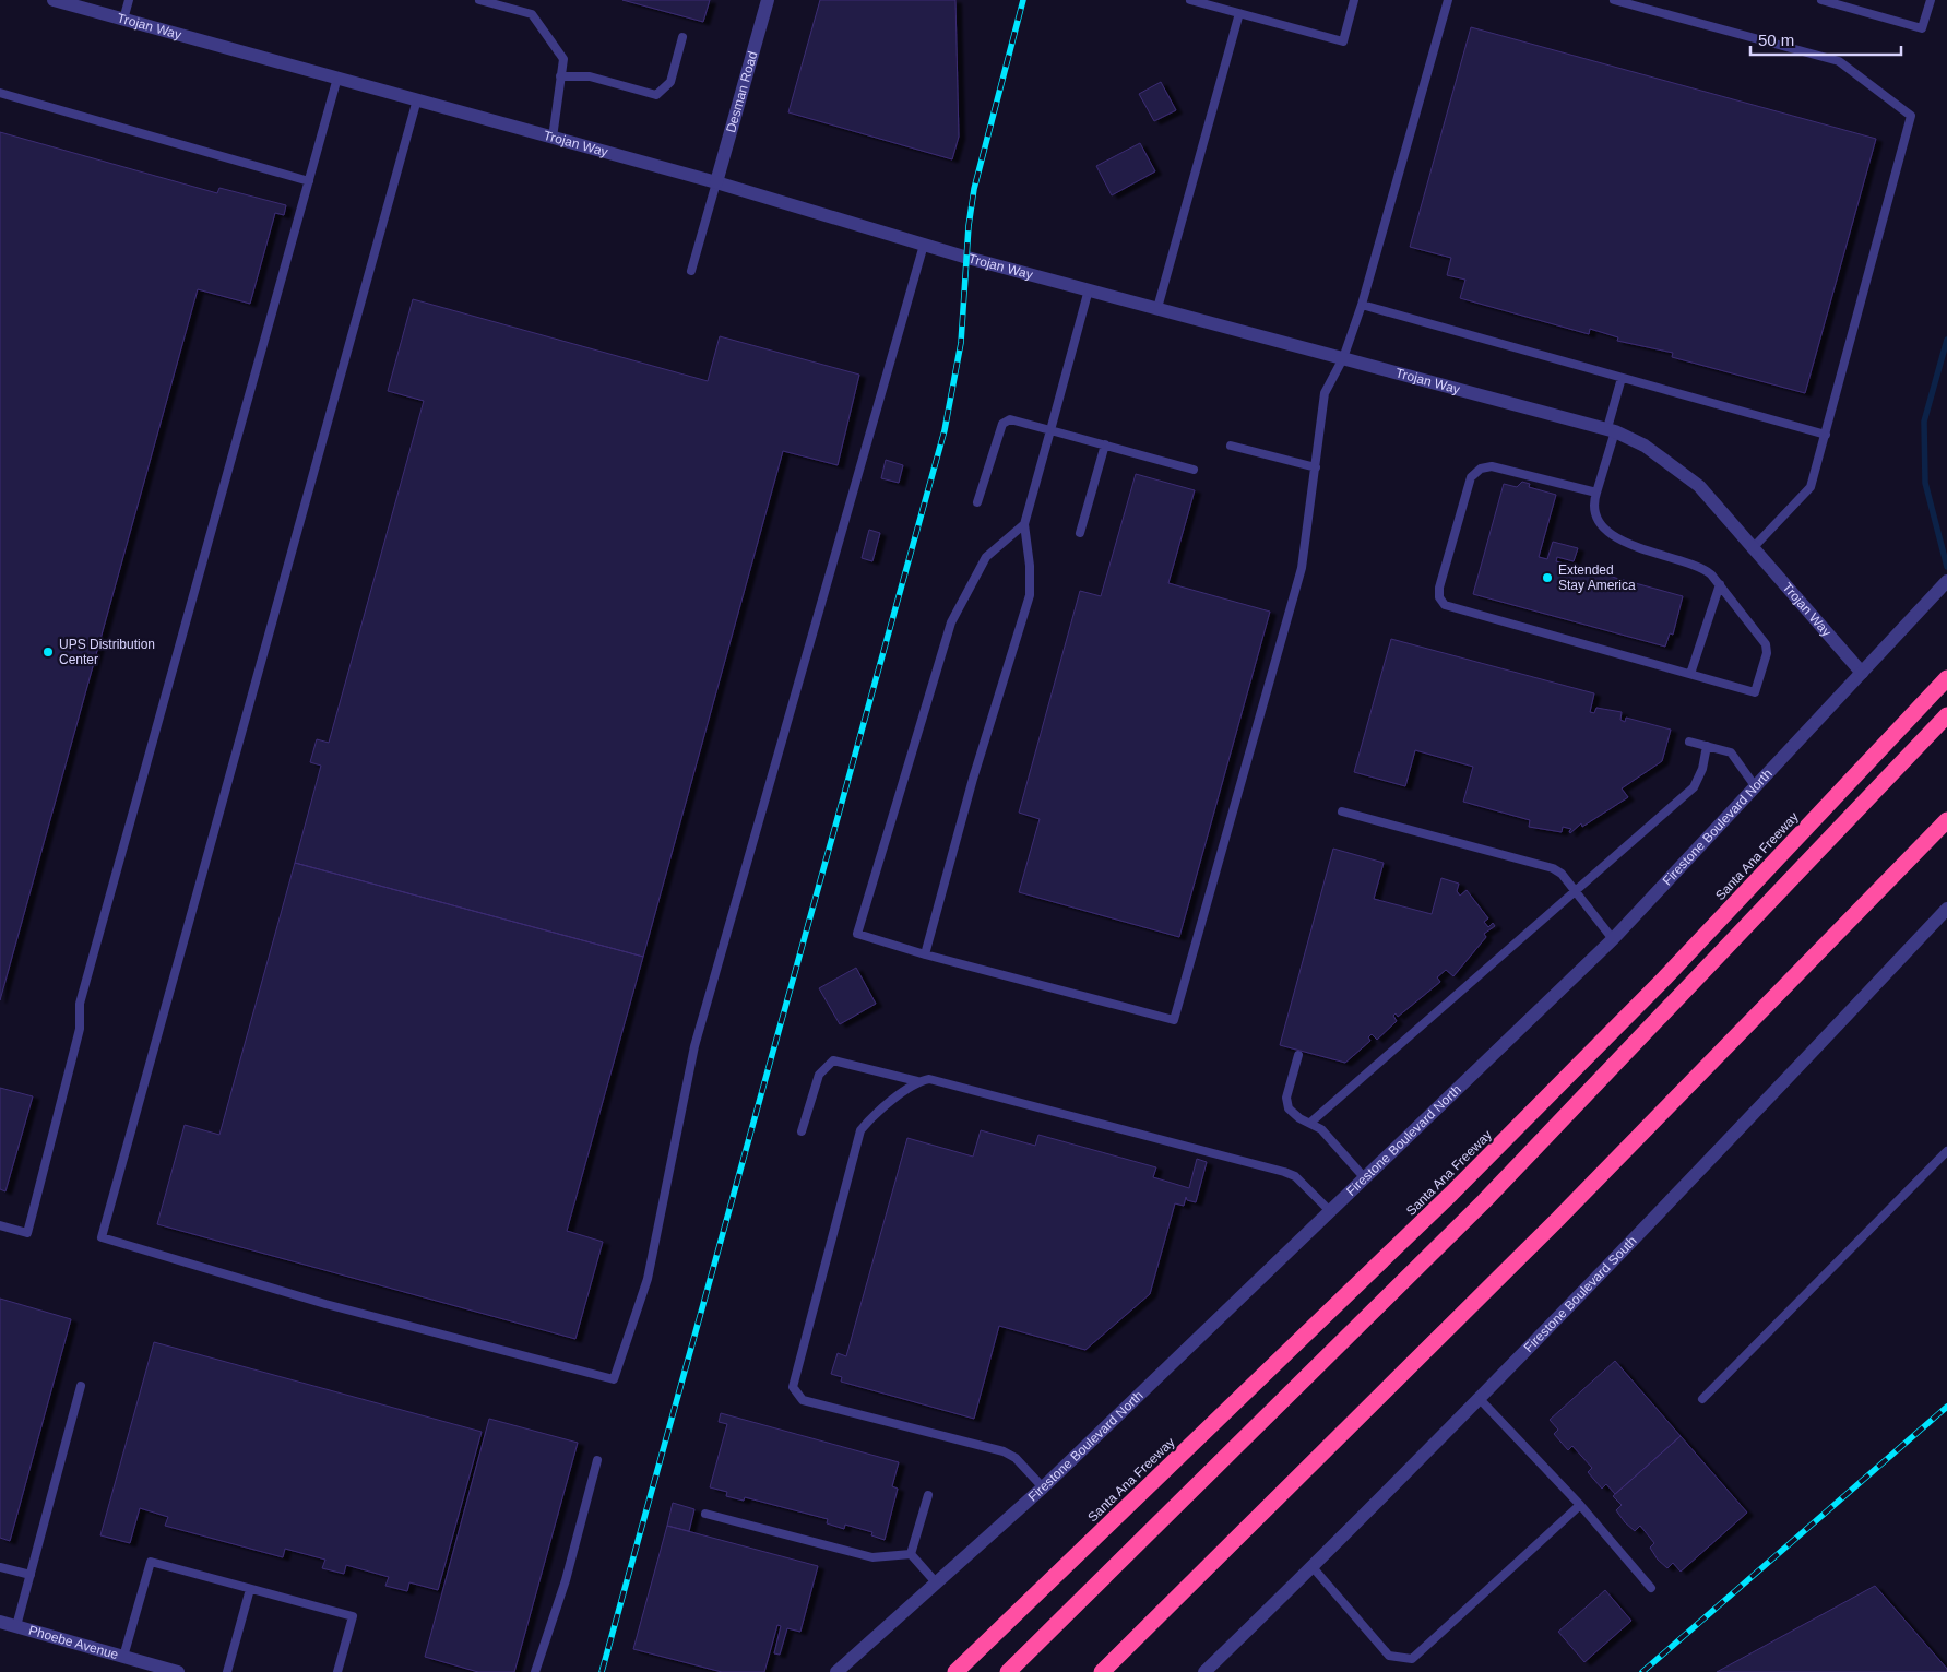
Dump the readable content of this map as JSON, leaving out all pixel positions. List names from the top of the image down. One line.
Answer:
{"streets":{"highway":["Santa Ana Freeway"],"street":["Trojan Way","Desman Road","Firestone Boulevard North","Firestone Boulevard South","Phoebe Avenue"]},"crossings":[["Trojan Way","Desman Road"],["Trojan Way","Firestone Boulevard North"]],"places":["Extended Stay America","UPS Distribution Center"],"scale_bar":"50 m"}
